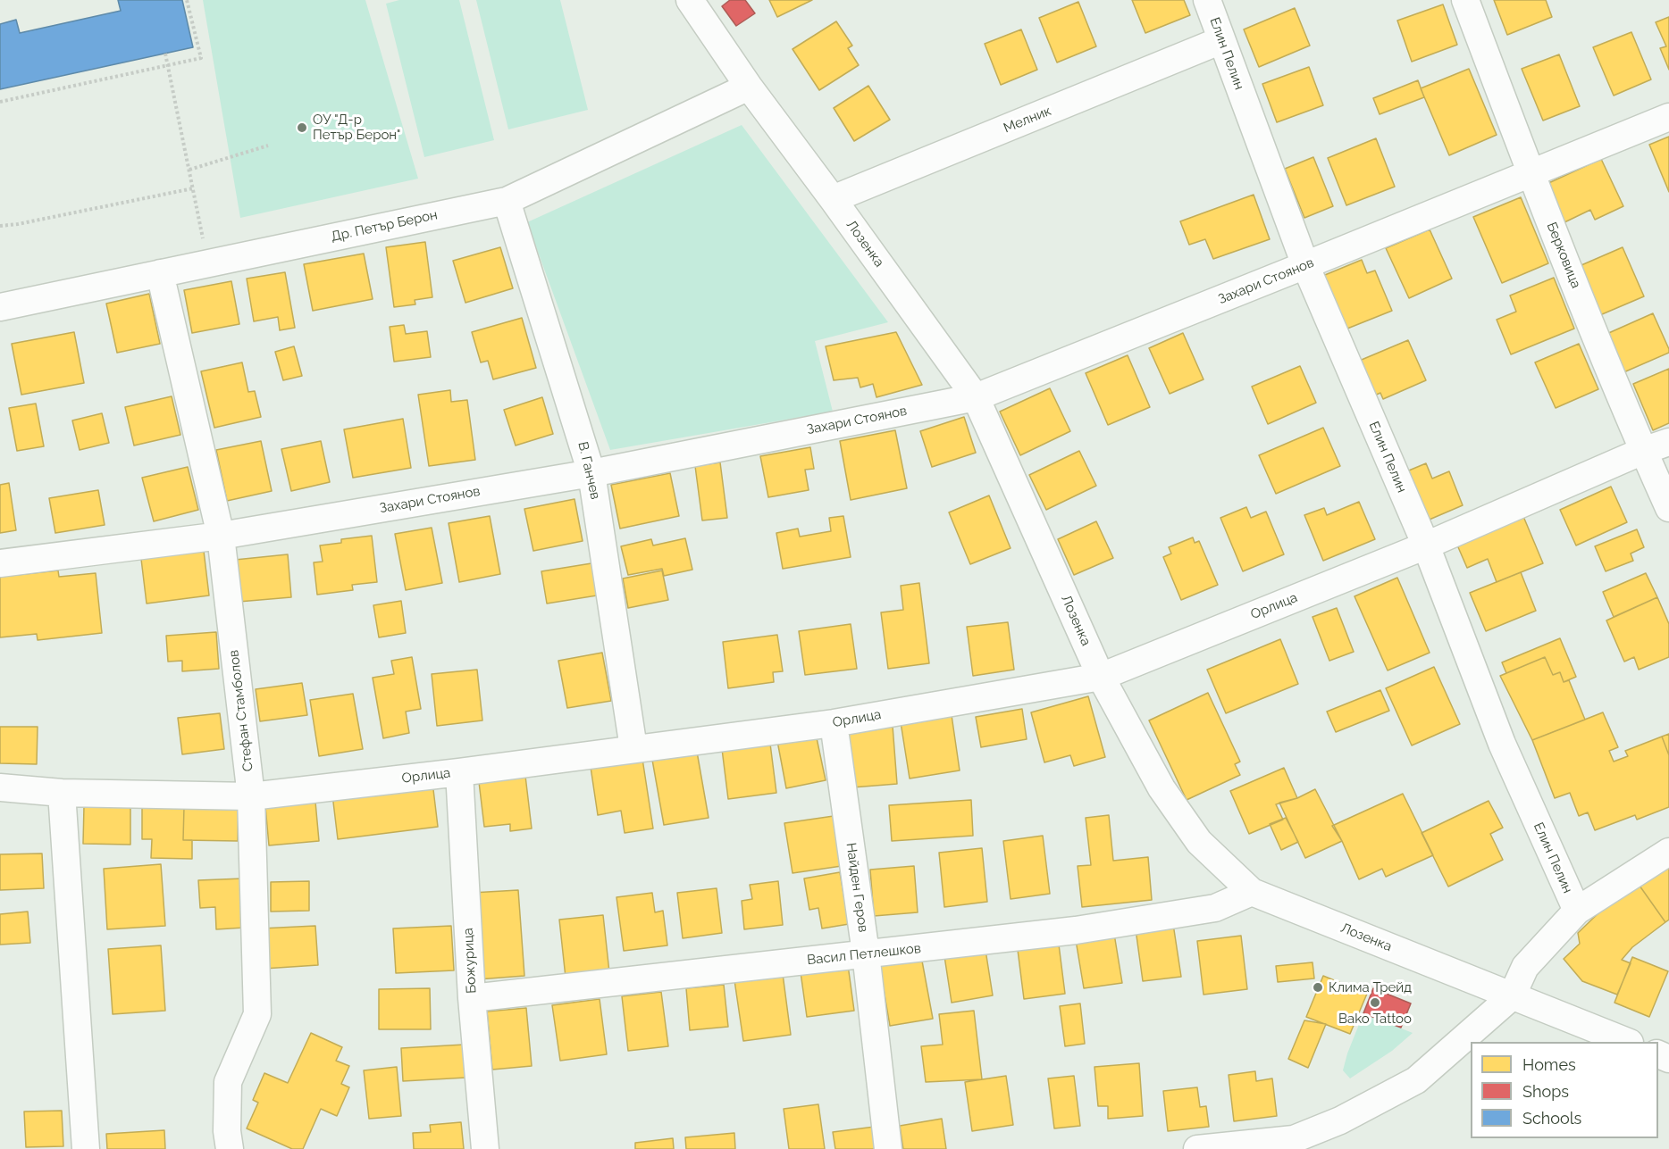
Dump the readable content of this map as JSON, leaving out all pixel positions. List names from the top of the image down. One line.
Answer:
{"streets":{"street":["Елин Пелин","Мелник","Др. Петър Берон","Лозенка","Берковица","Захари Стоянов","В. Ганчев","Орлица","Стефан Стамболов","Найден Геров","Васил Петлешков","Божурица"]},"crossings":[["Елин Пелин","Мелник"],["Елин Пелин","Захари Стоянов"],["Елин Пелин","Орлица"],["Мелник","Лозенка"],["Др. Петър Берон","Лозенка"],["Др. Петър Берон","В. Ганчев"],["Др. Петър Берон","Стефан Стамболов"],["Лозенка","Захари Стоянов"],["Лозенка","Орлица"],["Лозенка","Васил Петлешков"],["Берковица","Захари Стоянов"],["Берковица","Орлица"],["Захари Стоянов","В. Ганчев"],["Захари Стоянов","Стефан Стамболов"],["В. Ганчев","Орлица"],["Орлица","Стефан Стамболов"],["Орлица","Найден Геров"],["Орлица","Божурица"],["Найден Геров","Васил Петлешков"],["Васил Петлешков","Божурица"]],"places":["ОУ \"Д-р Петър Берон\"","Клима Трейд","Bako Tattoo"],"legend":["Homes","Shops","Schools"]}
